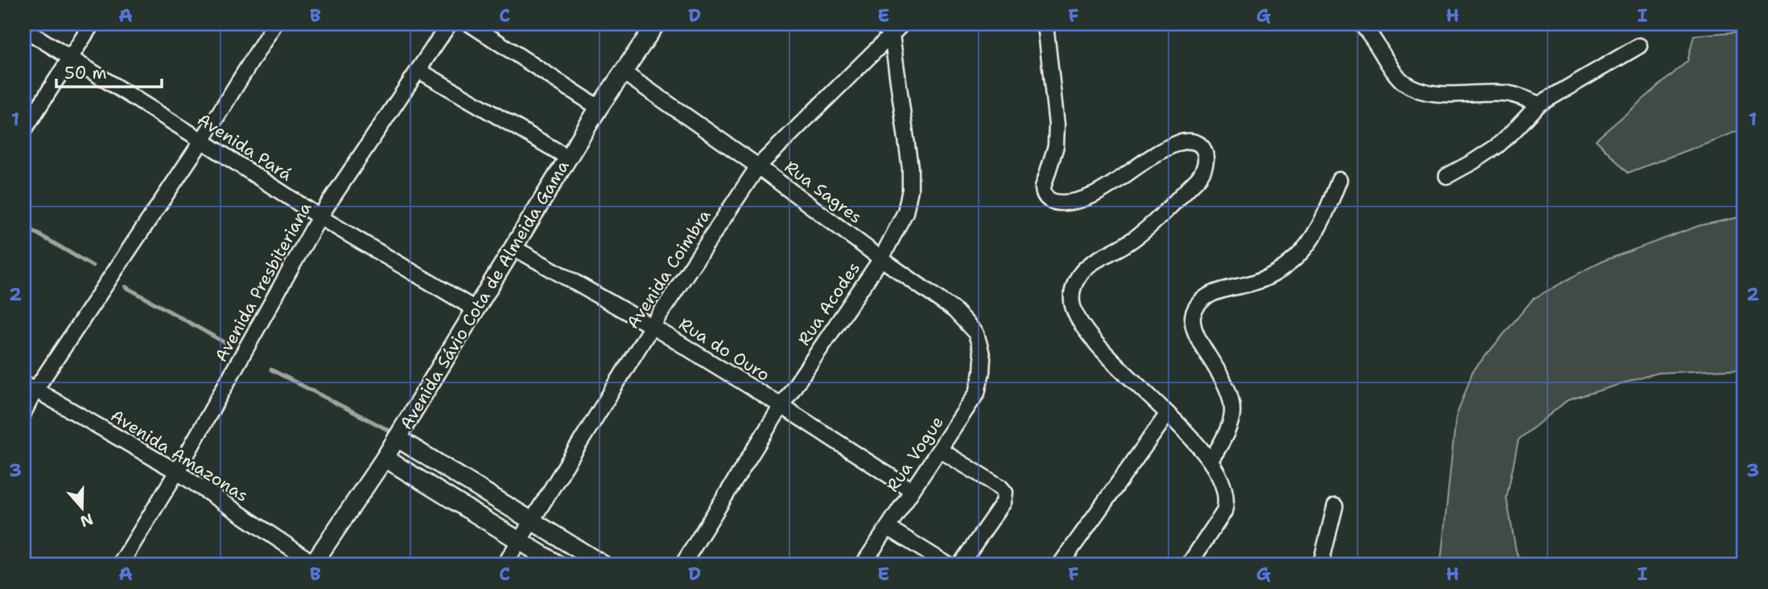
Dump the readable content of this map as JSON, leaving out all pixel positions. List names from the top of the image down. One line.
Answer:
{"streets":{"street":["Avenida Pará","Rua Sagres","Avenida Coimbra","Avenida Presbiteriana","Avenida Sávio Cota de Almeida Gama","Rua Acodes","Rua do Ouro","Rua Vogue","Avenida Amazonas"]},"crossings":[["Avenida Pará","Avenida Presbiteriana"],["Avenida Pará","Avenida Sávio Cota de Almeida Gama"],["Rua Sagres","Avenida Coimbra"],["Rua Sagres","Avenida Sávio Cota de Almeida Gama"],["Rua Sagres","Rua Acodes"],["Rua Sagres","Rua Vogue"],["Avenida Coimbra","Rua Acodes"],["Avenida Coimbra","Rua do Ouro"],["Avenida Presbiteriana","Avenida Amazonas"],["Avenida Sávio Cota de Almeida Gama","Rua do Ouro"],["Avenida Sávio Cota de Almeida Gama","Avenida Amazonas"],["Rua Acodes","Rua do Ouro"],["Rua do Ouro","Rua Vogue"]],"scale_bar":"50 m","north":"bottom","grid":{"columns":["A","B","C","D","E","F","G","H","I"],"rows":["1","2","3"]}}
